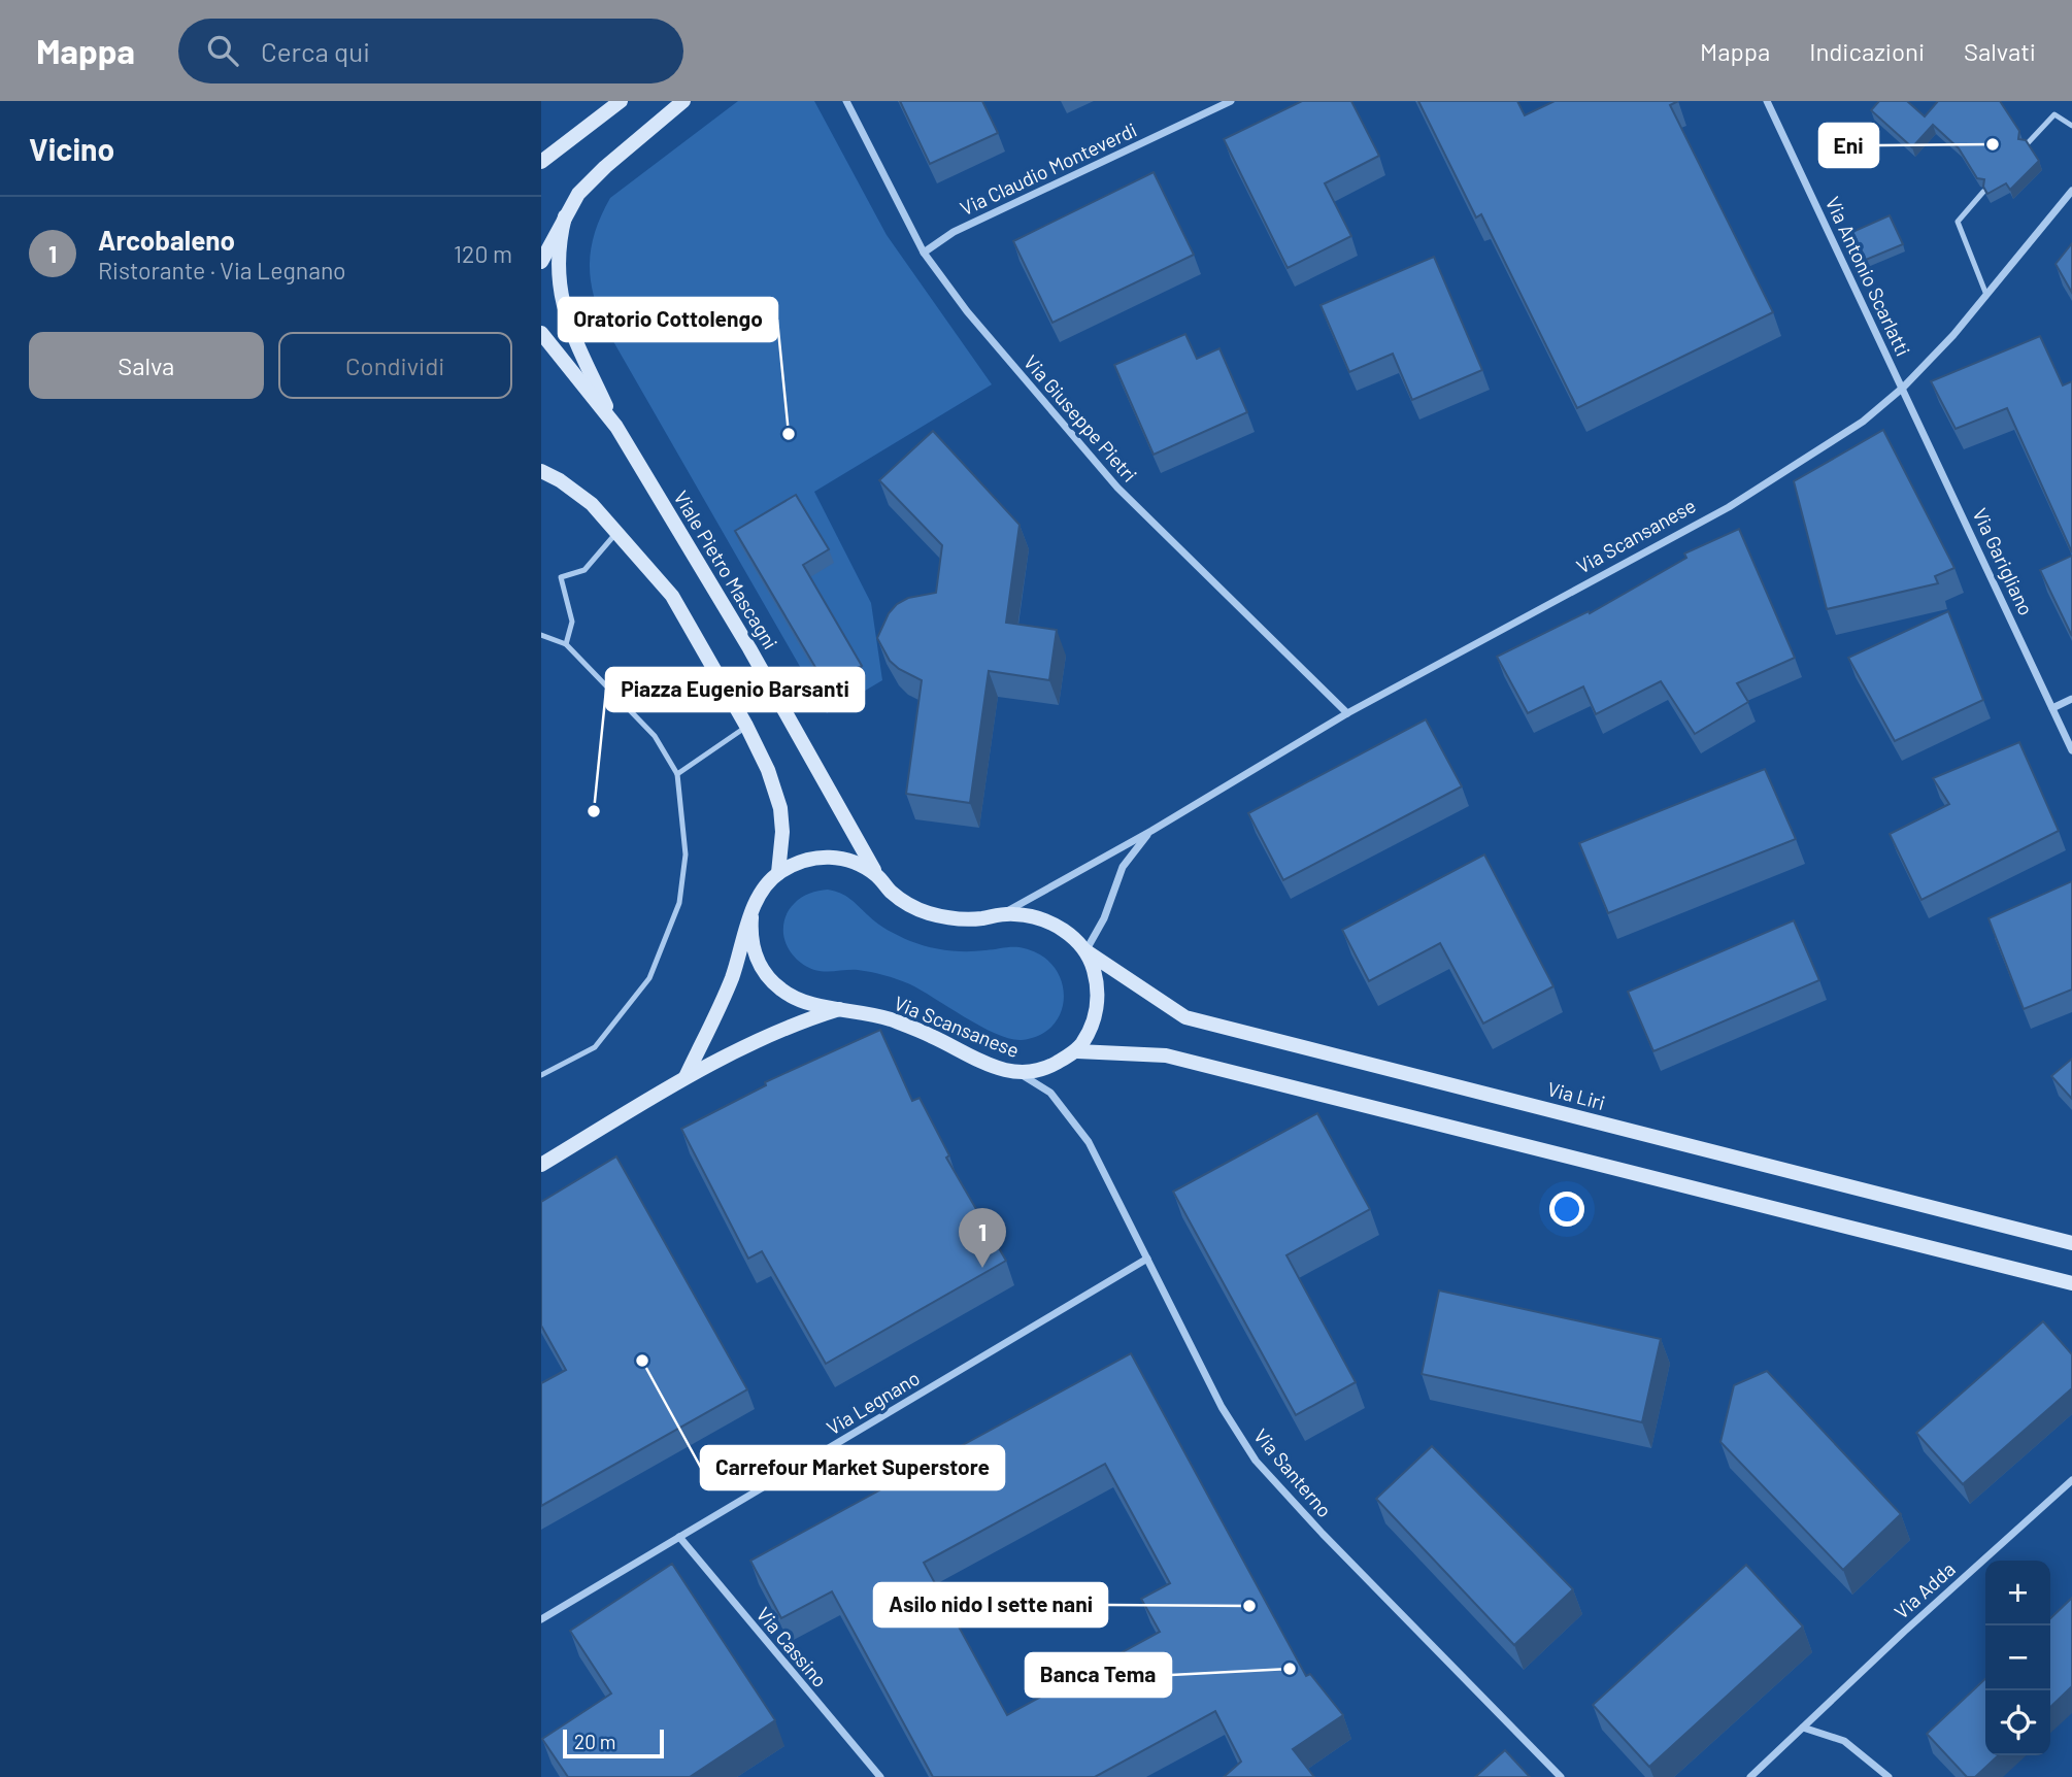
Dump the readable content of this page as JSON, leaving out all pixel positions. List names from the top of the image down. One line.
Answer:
{"streets":{"main road":["Via Scansanese","Viale Pietro Mascagni","Via Liri"],"street":["Via Claudio Monteverdi","Via Antonio Scarlatti","Via Giuseppe Pietri","Via Garigliano","Via Legnano","Via Santerno","Via Adda","Via Cassino"]},"crossings":[["Via Claudio Monteverdi","Via Giuseppe Pietri"],["Via Antonio Scarlatti","Via Scansanese"],["Via Antonio Scarlatti","Via Garigliano"],["Via Giuseppe Pietri","Via Scansanese"],["Via Scansanese","Via Garigliano"],["Via Scansanese","Viale Pietro Mascagni"],["Via Scansanese","Via Liri"],["Via Scansanese","Via Santerno"],["Via Legnano","Via Santerno"],["Via Legnano","Via Cassino"]],"places":["Eni","Oratorio Cottolengo","Piazza Eugenio Barsanti","Carrefour Market Superstore","Asilo nido I sette nani","Banca Tema"],"scale_bar":"20 m","page":{"header":"Mappa","search":"Cerca qui","nav":["Mappa","Indicazioni","Salvati"],"heading":"Vicino","list":[{"mark":"1","name":"Arcobaleno","note":"Ristorante · Via Legnano","value":"120 m"}],"buttons":["Salva","Condividi"],"pins":"1","map_buttons":["+","−"],"scale":"20 m"}}
